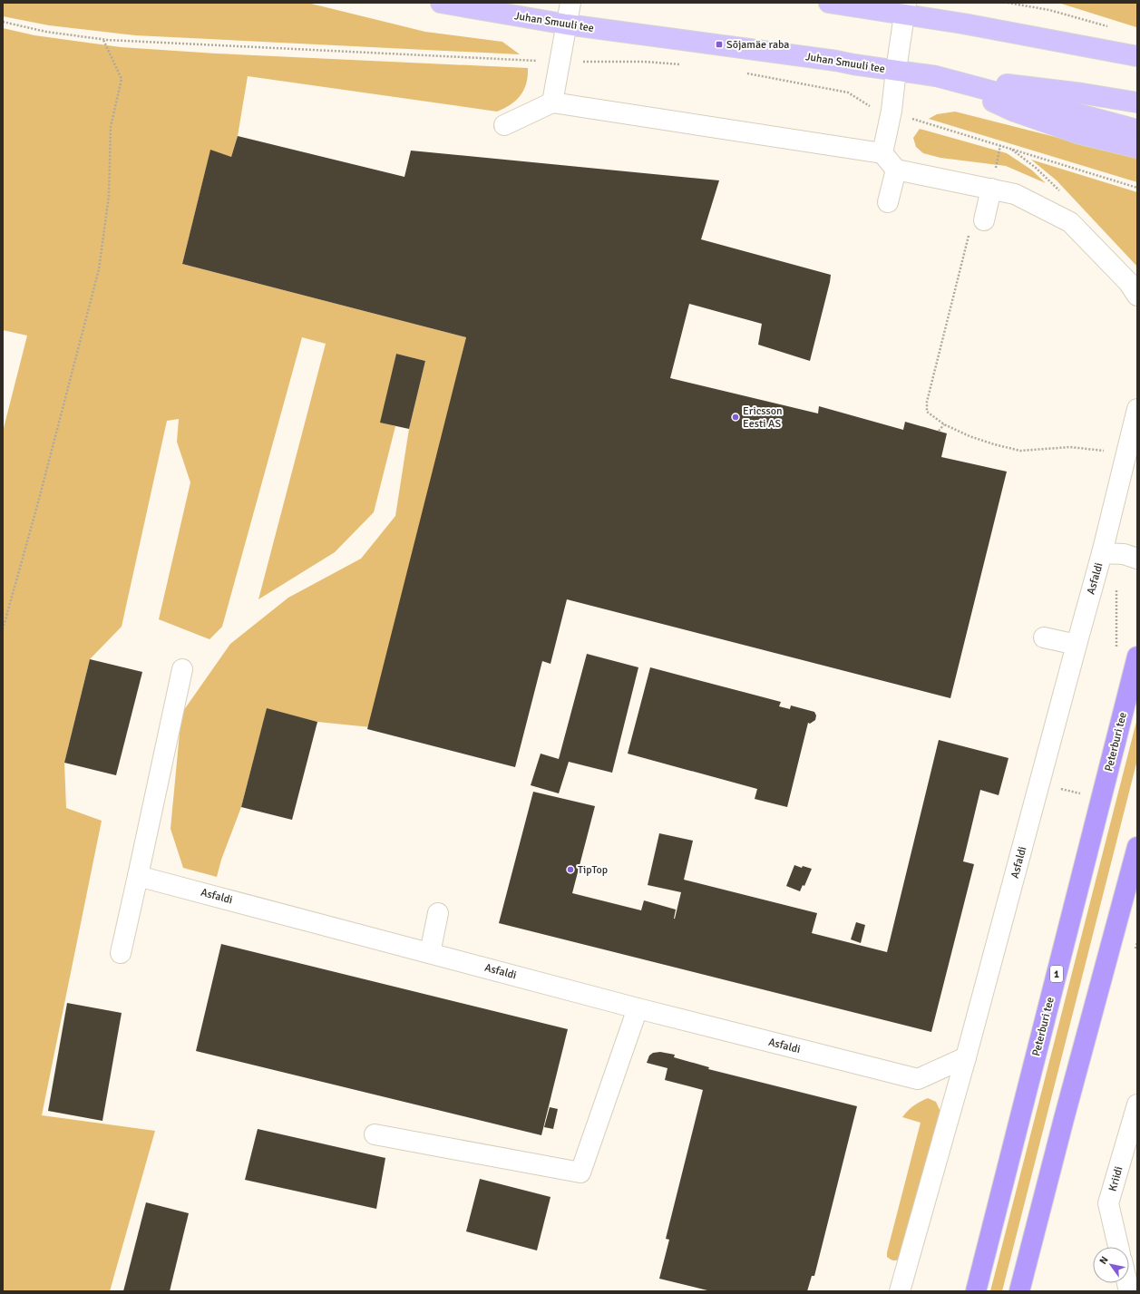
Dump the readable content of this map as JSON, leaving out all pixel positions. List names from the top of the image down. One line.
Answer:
{"streets":{"highway":["Peterburi tee","1"],"main road":["Juhan Smuuli tee"],"lane":["Asfaldi","Kriidi"]},"places":{"transit":["Sõjamäe raba"],"other":["Ericsson Eesti AS","TipTop"]},"north":"top left"}
